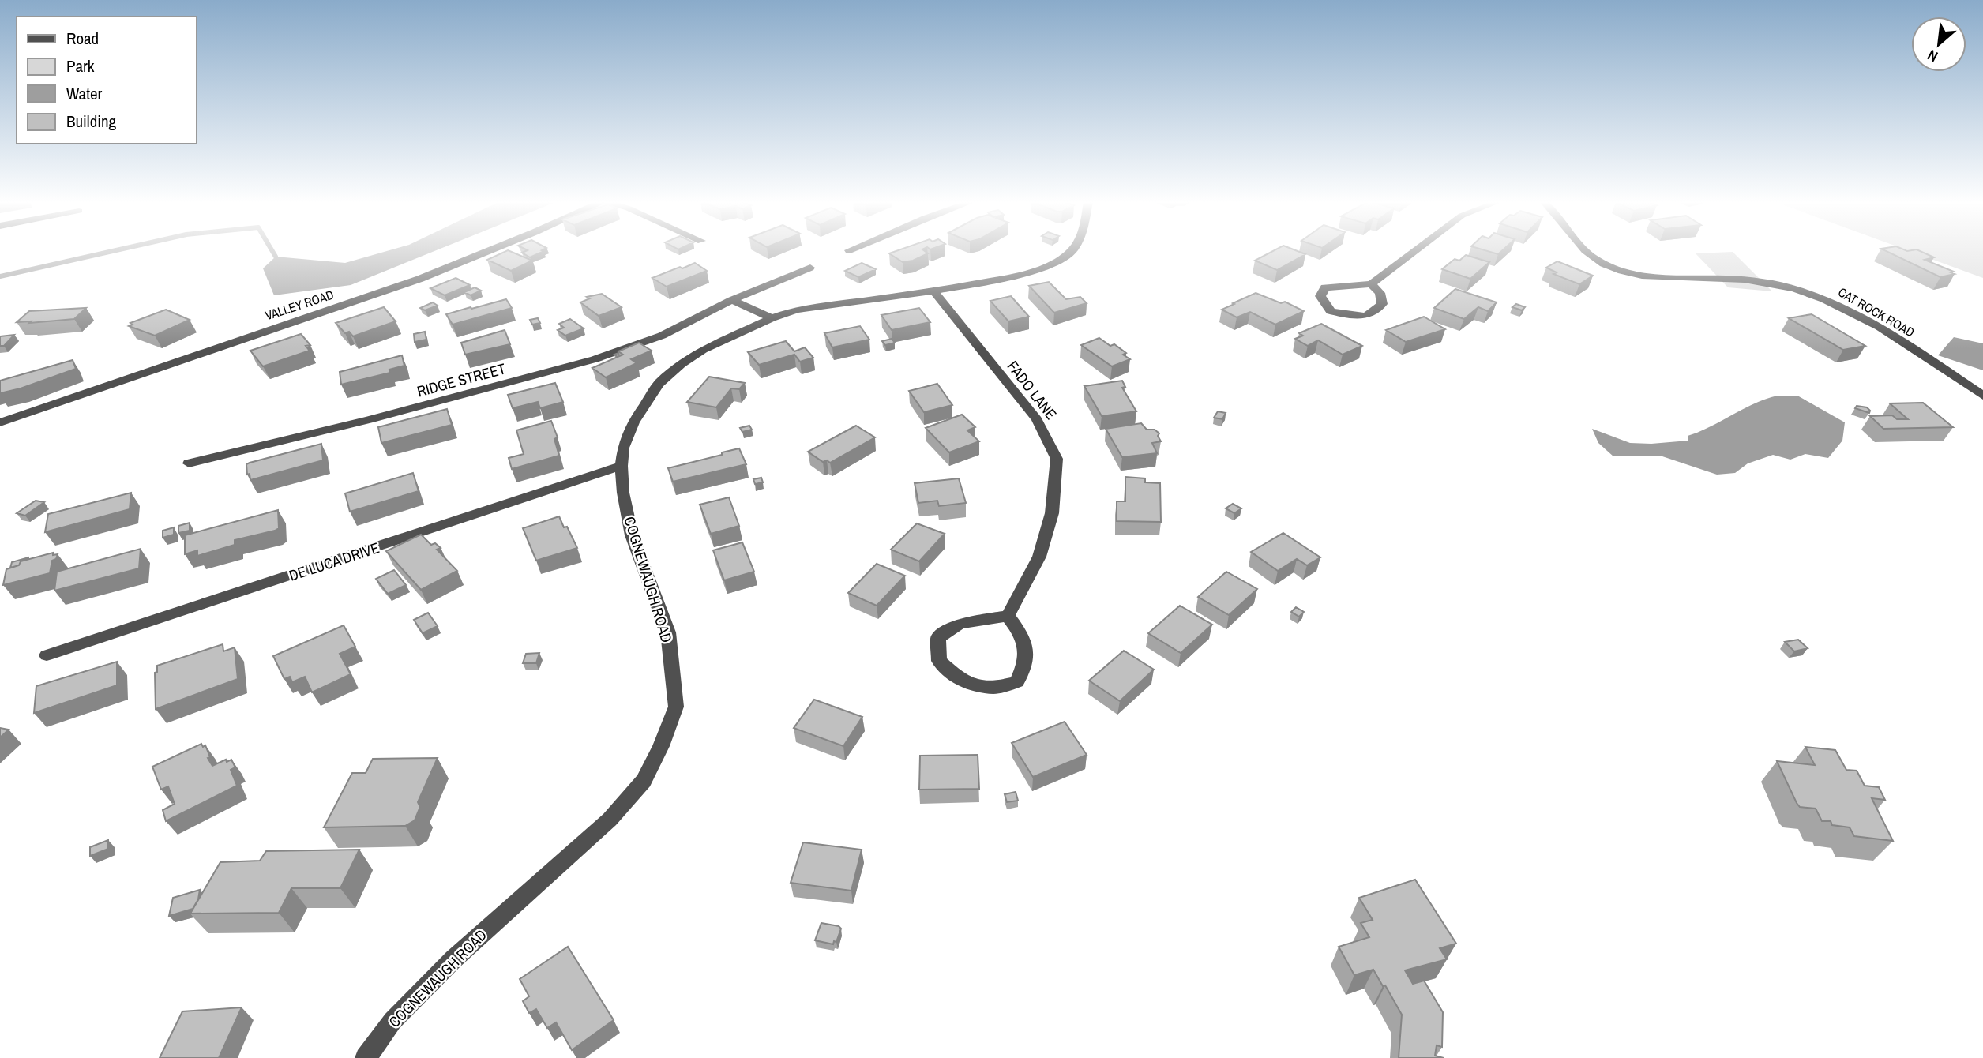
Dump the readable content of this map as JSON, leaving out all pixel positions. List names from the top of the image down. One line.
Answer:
{"streets":{"street":["VALLEY ROAD","CAT ROCK ROAD","RIDGE STREET","FADO LANE","DE LUCA DRIVE","COGNEWAUGH ROAD"]},"crossings":[["FADO LANE","COGNEWAUGH ROAD"],["DE LUCA DRIVE","COGNEWAUGH ROAD"]],"legend":["Road","Park","Water","Building"],"north":"bottom left"}
